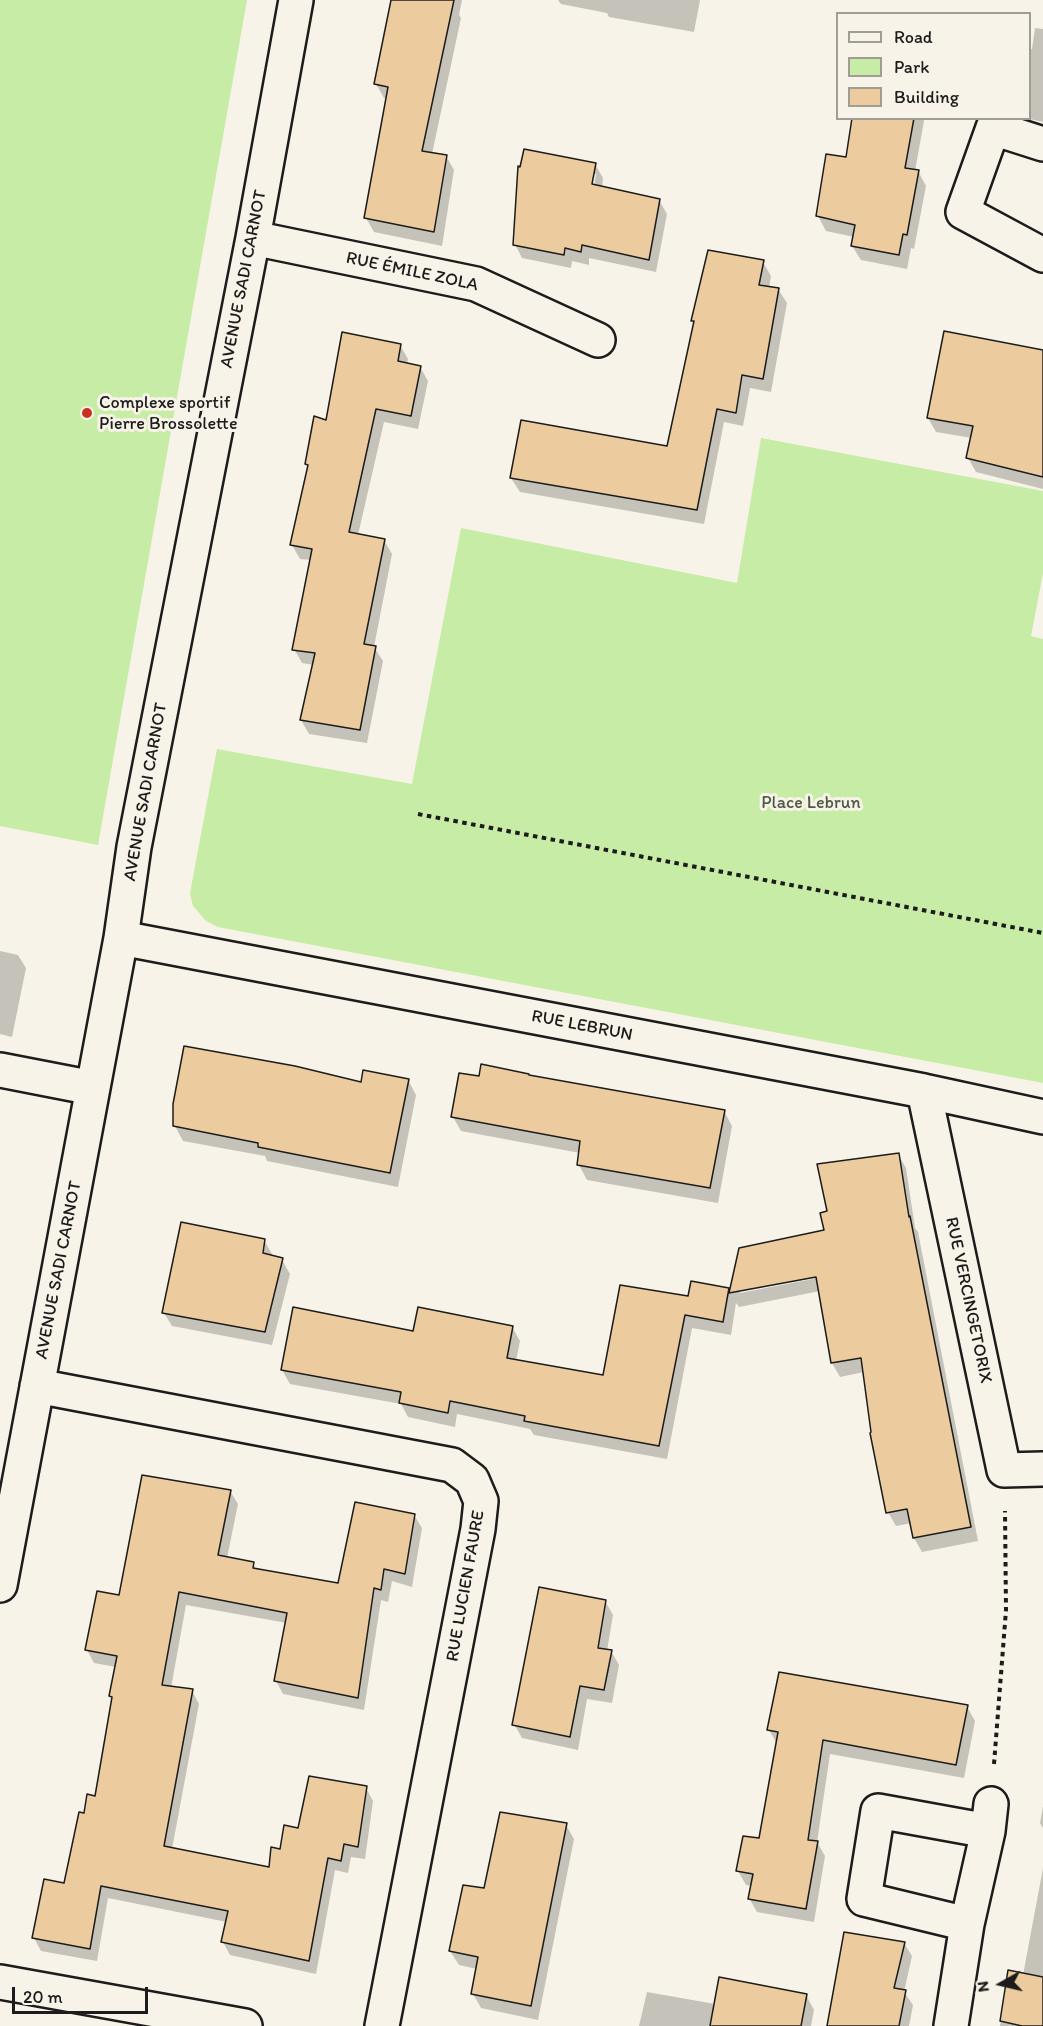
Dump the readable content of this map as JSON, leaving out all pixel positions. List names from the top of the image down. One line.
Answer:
{"streets":{"street":["RUE ÉMILE ZOLA","AVENUE SADI CARNOT","RUE LEBRUN","RUE VERCINGETORIX","RUE LUCIEN FAURE"]},"crossings":[["RUE ÉMILE ZOLA","AVENUE SADI CARNOT"],["AVENUE SADI CARNOT","RUE LEBRUN"],["AVENUE SADI CARNOT","RUE LUCIEN FAURE"],["RUE LEBRUN","RUE VERCINGETORIX"]],"parks":["Place Lebrun"],"places":["Complexe sportif Pierre Brossolette"],"legend":["Road","Park","Building"],"scale_bar":"20 m","north":"left"}
